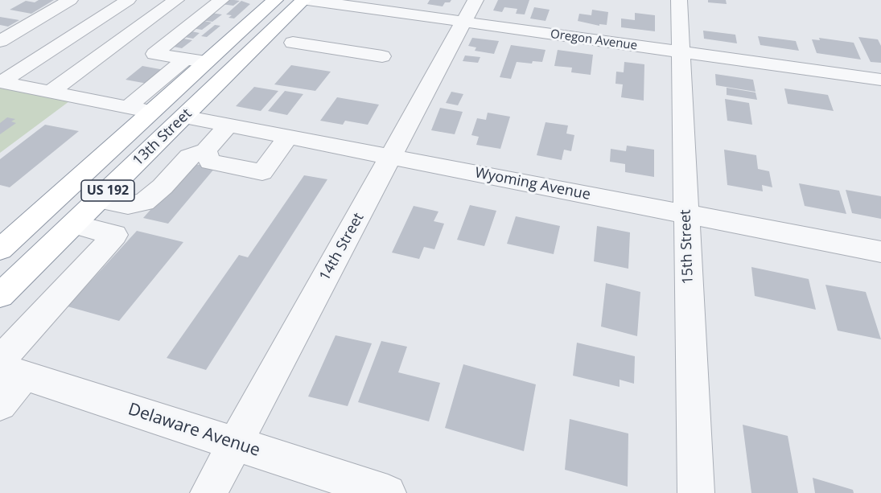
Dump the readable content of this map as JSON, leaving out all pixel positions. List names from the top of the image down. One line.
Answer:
{"streets":{"highway":["13th Street","US 192"],"street":["Oregon Avenue","Wyoming Avenue","14th Street","15th Street","Delaware Avenue"]},"crossings":[["Oregon Avenue","14th Street"],["Oregon Avenue","15th Street"],["13th Street","Wyoming Avenue"],["Wyoming Avenue","14th Street"],["Wyoming Avenue","15th Street"],["14th Street","Delaware Avenue"]]}
